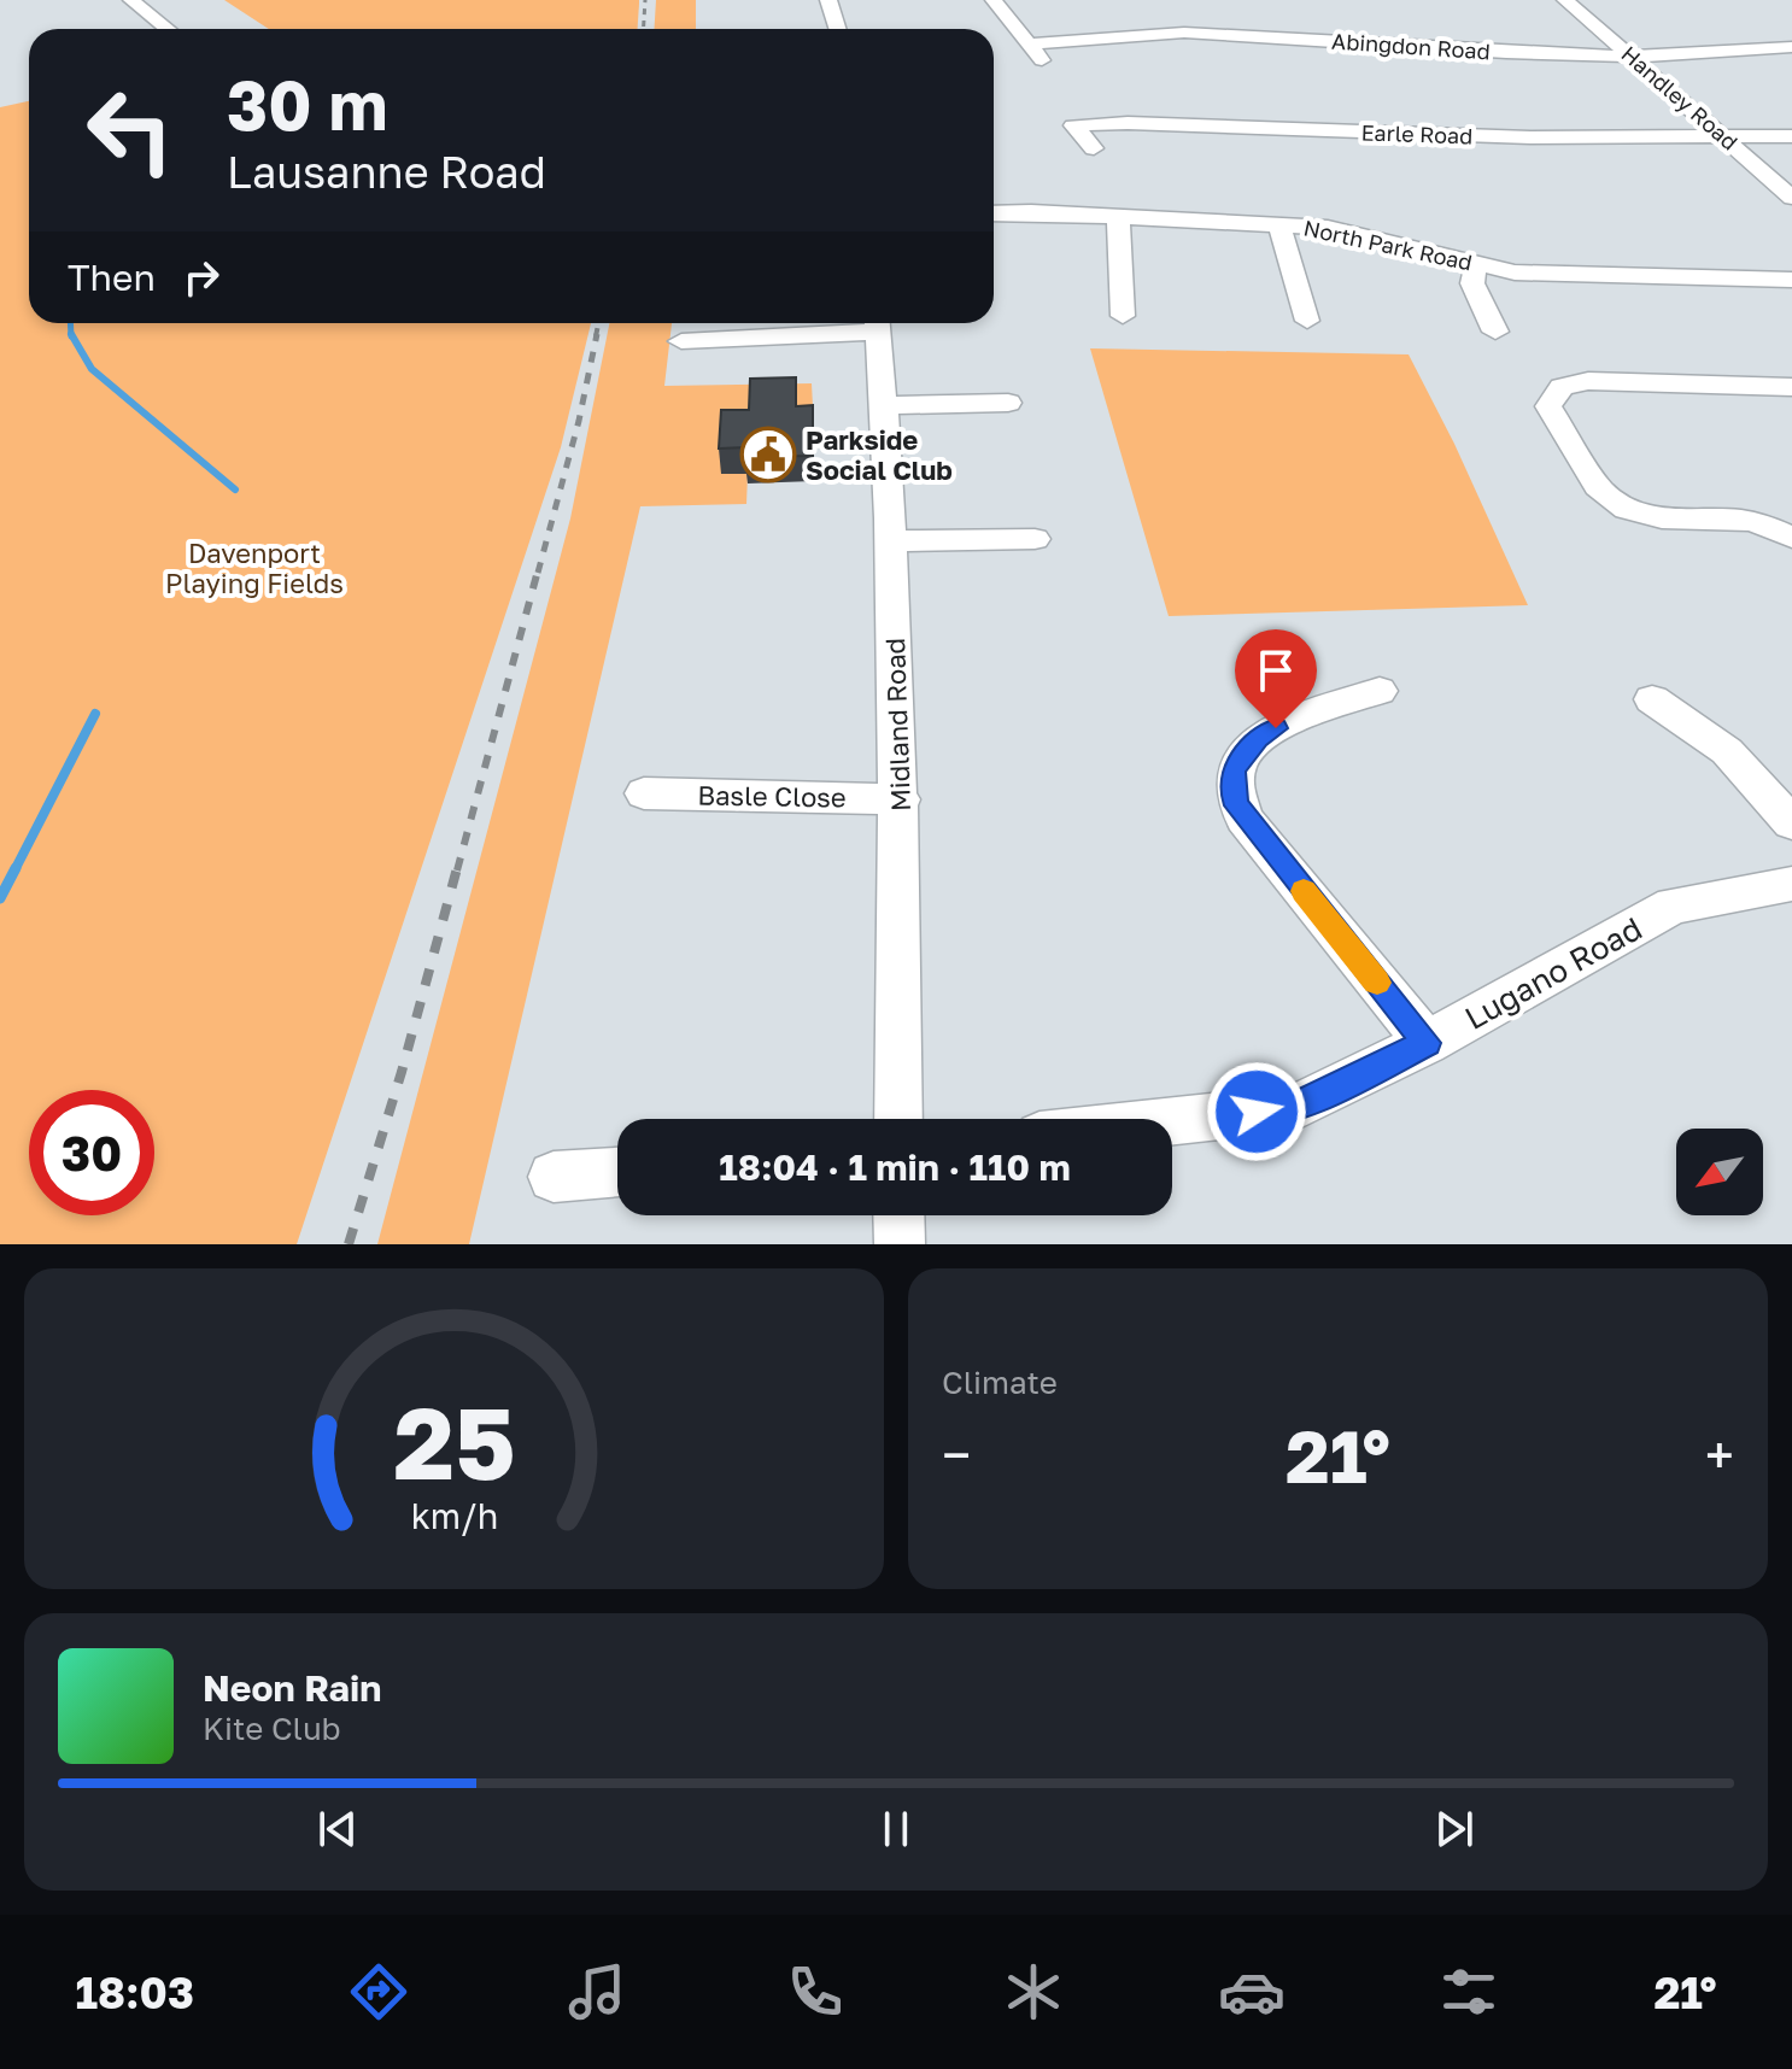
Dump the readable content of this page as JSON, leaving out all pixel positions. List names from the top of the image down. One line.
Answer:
{"streets":{"street":["Abingdon Road","Handley Road","Earle Road","North Park Road","Midland Road","Basle Close","Lugano Road"]},"crossings":[["Abingdon Road","Handley Road"],["Handley Road","Earle Road"],["Midland Road","Basle Close"]],"parks":["Davenport Playing Fields"],"places":{"public building":["Parkside Social Club"]},"north":"bottom left","page":{"turn":["30 m","Lausanne Road"],"then":"Then","limit":"30","trip":"18:04 · 1 min · 110 m","tile":"Climate","heat":["−","21°","+"],"song":["Neon Rain","Kite Club"],"tabs":["18:03","21°"],"gauge":["25","km/h"]}}
